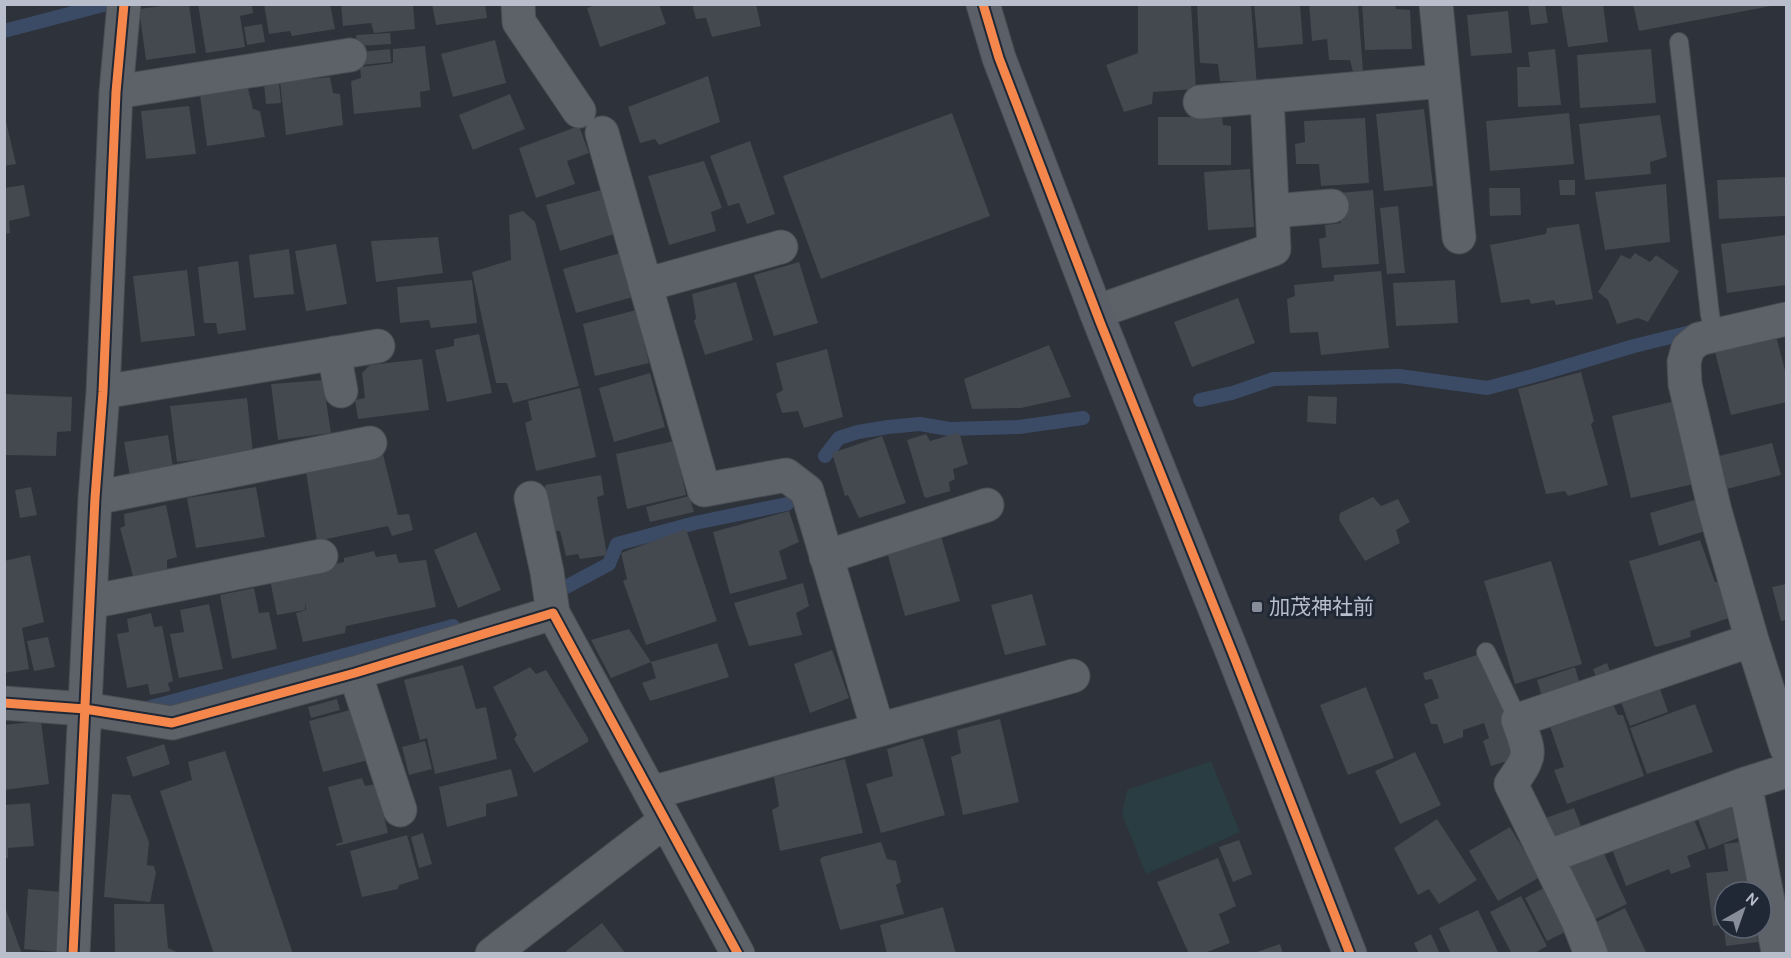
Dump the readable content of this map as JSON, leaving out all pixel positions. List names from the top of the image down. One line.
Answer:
{"places":{"transit":["加茂神社前"]},"north":"top right"}
